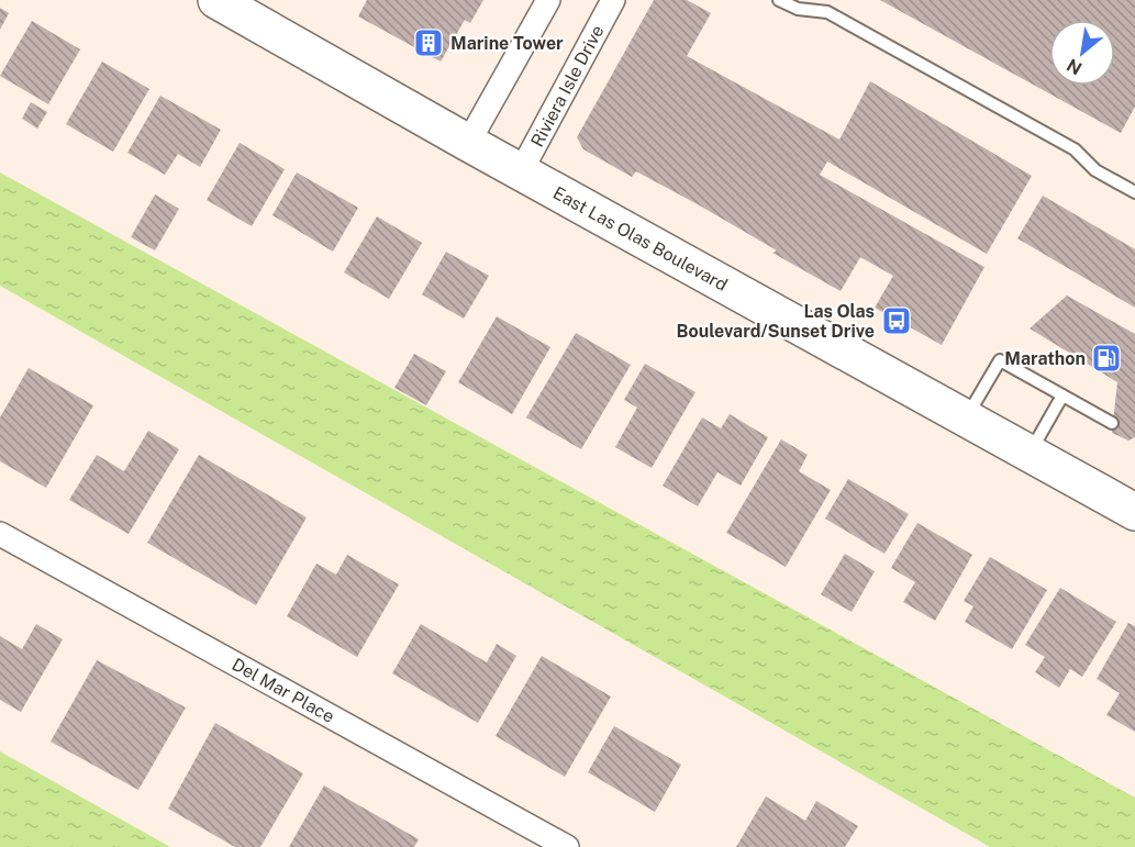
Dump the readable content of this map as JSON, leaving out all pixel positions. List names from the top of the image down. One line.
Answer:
{"streets":{"main road":["East Las Olas Boulevard"],"street":["Riviera Isle Drive","Del Mar Place"]},"crossings":[["Riviera Isle Drive","East Las Olas Boulevard"]],"places":{"building":["Marine Tower"],"bus stop":["Las Olas Boulevard/Sunset Drive"],"fuel station":["Marathon"]},"north":"bottom left"}
